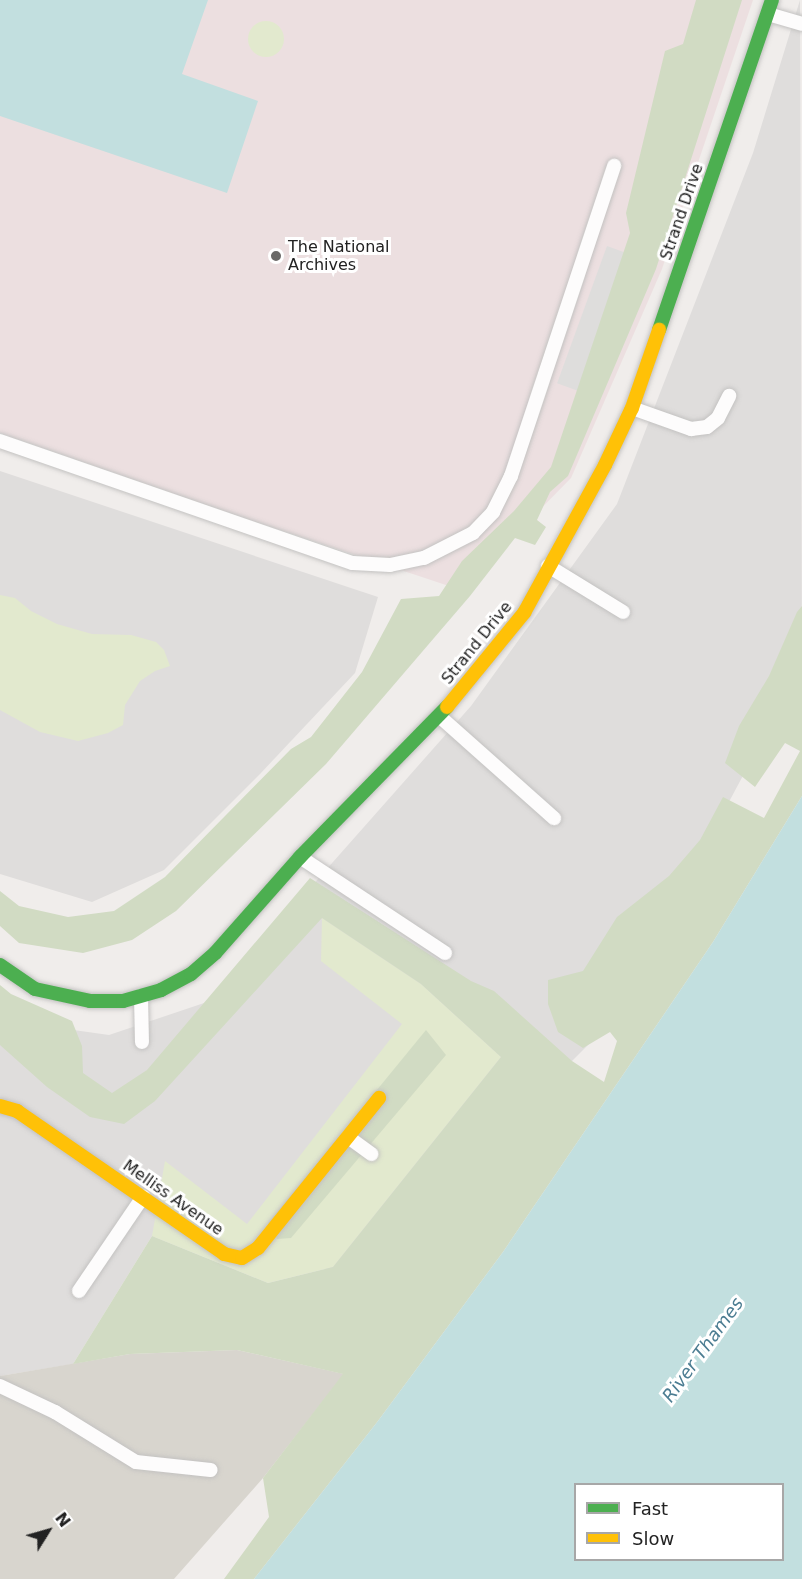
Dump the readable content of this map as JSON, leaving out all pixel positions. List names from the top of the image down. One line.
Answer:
{"streets":{"street":["Strand Drive","Melliss Avenue"]},"water":["River Thames"],"places":["The National Archives"],"legend":["Fast","Slow"],"north":"top right"}
